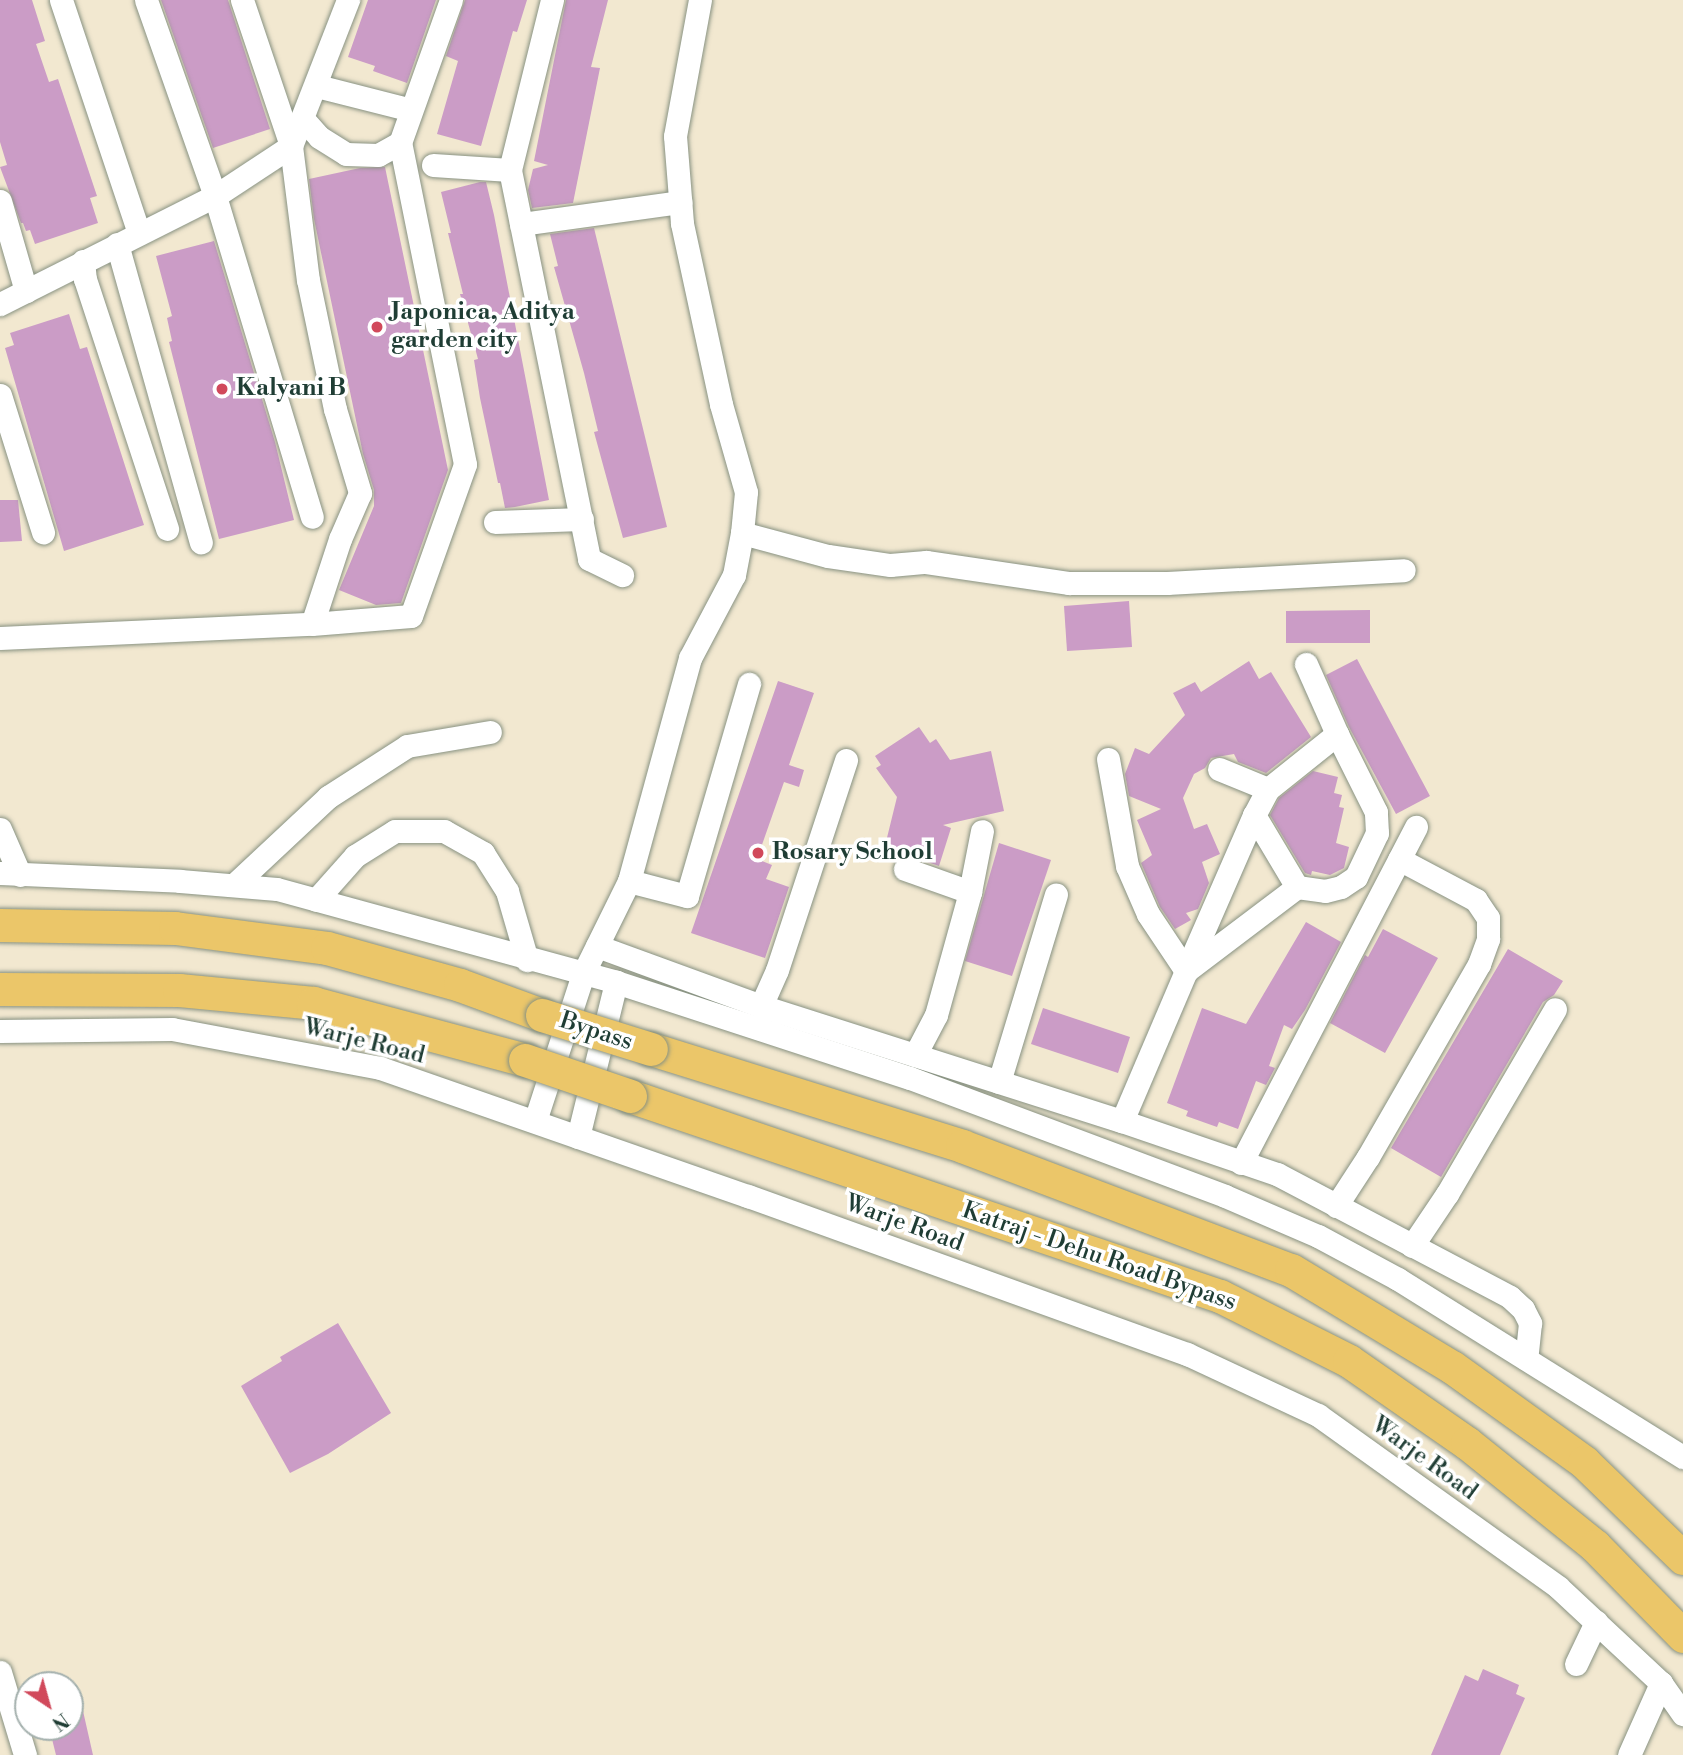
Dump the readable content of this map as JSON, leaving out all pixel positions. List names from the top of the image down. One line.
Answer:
{"streets":{"highway":["Bypass","Katraj - Dehu Road Bypass"],"street":["Warje Road"]},"crossings":[["Bypass","Katraj - Dehu Road Bypass"]],"places":["Japonica, Aditya garden city","Kalyani B","Rosary School"],"north":"bottom right"}
